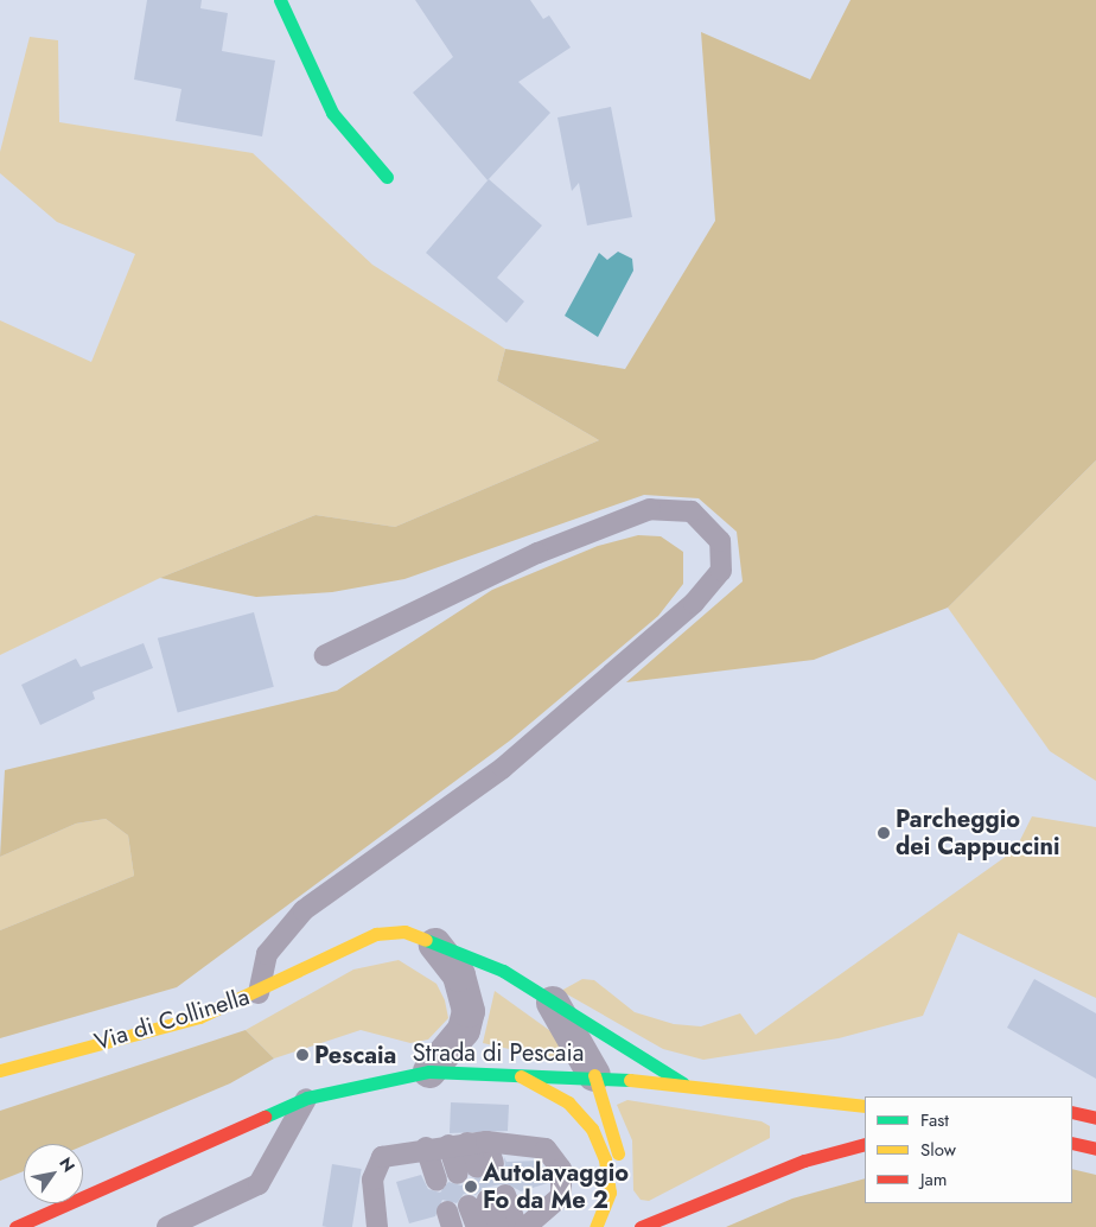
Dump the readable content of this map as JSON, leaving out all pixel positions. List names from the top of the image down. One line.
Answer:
{"streets":{"main road":["Via di Collinella","Strada di Pescaia"]},"crossings":[["Via di Collinella","Strada di Pescaia"]],"places":["Parcheggio dei Cappuccini","Pescaia","Autolavaggio Fo da Me 2"],"legend":["Fast","Slow","Jam"],"north":"top right"}
